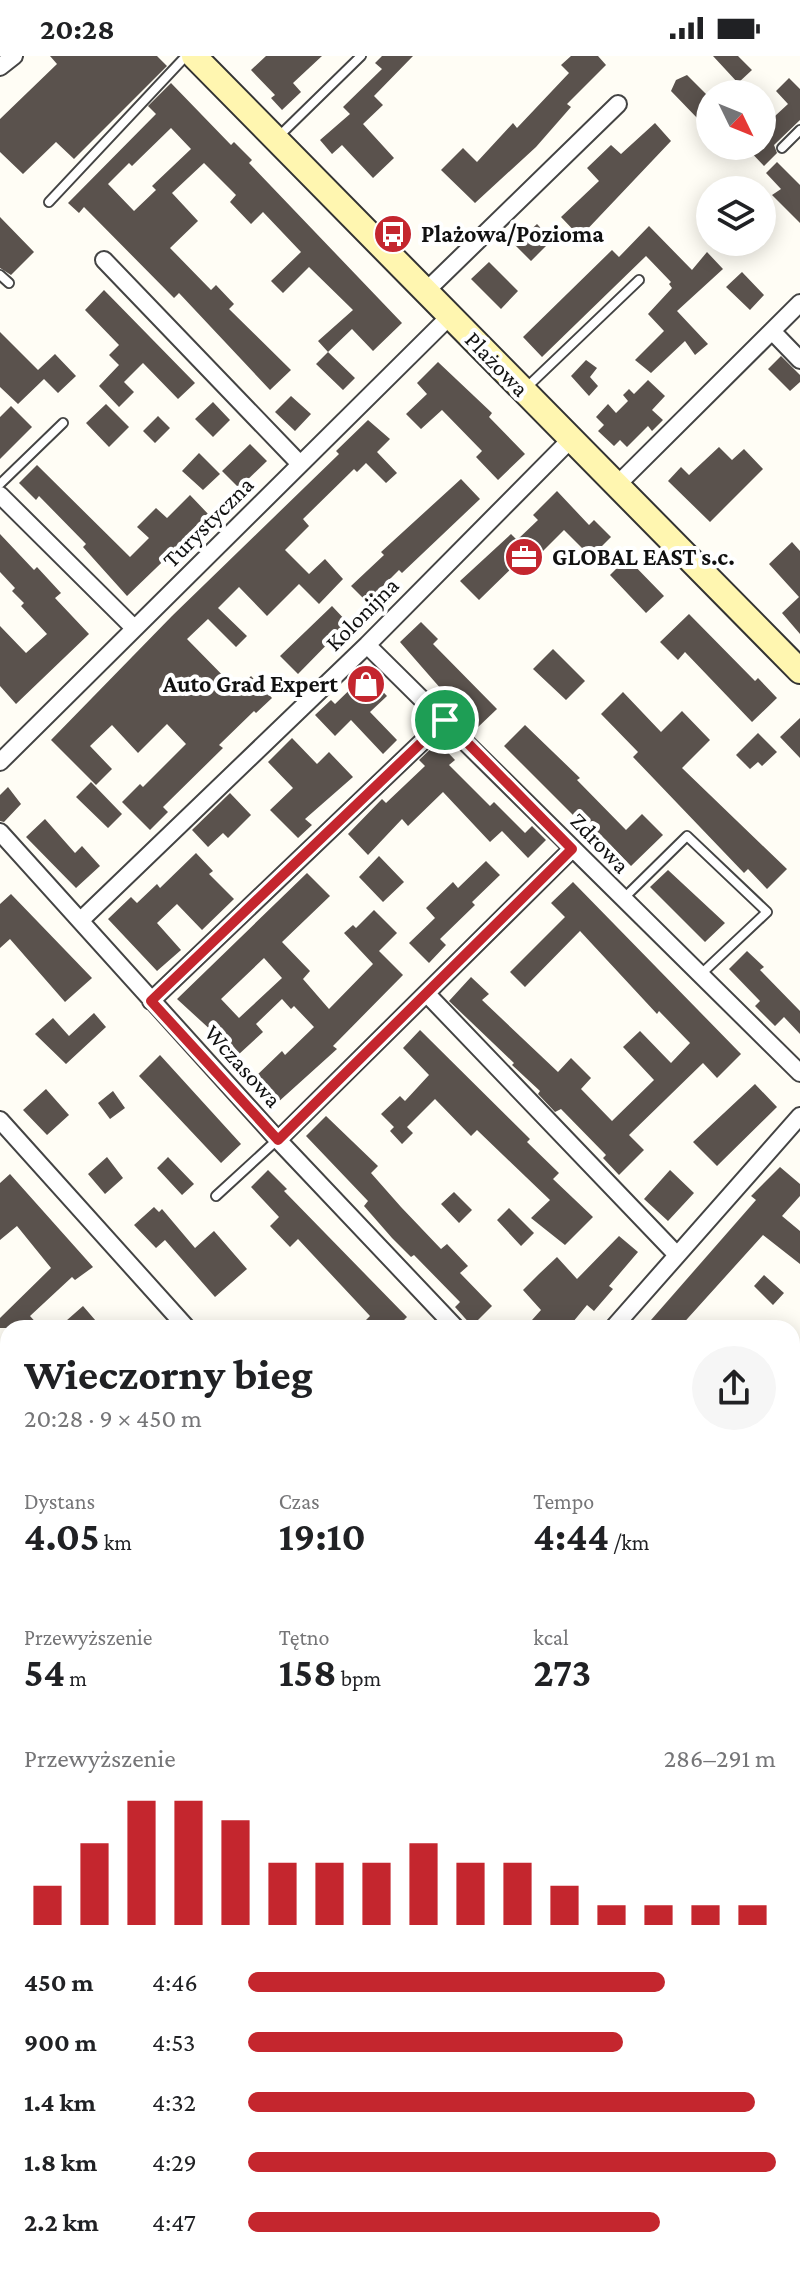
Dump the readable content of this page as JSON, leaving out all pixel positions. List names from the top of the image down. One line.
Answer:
{"streets":{"street":["Plażowa","Turystyczna","Kolonijna","Zdrowa","Wczasowa"]},"crossings":[["Plażowa","Turystyczna"],["Plażowa","Kolonijna"],["Kolonijna","Zdrowa"],["Kolonijna","Wczasowa"]],"places":{"bus stop":["Plażowa/Pozioma"],"office":["GLOBAL EAST s.c."],"shop":["Auto Grad Expert"]},"north":"bottom right","page":{"status":"20:28","heading":["Wieczorny bieg","20:28 · 9 × 450 m"],"stats":[["Dystans","4.05 km"],["Czas","19:10"],["Tempo","4:44 /km"],["Przewyższenie","54 m"],["Tętno","158 bpm"],["kcal","273"]],"chart":["Przewyższenie","286–291 m"],"list":[{"name":"450 m","note":"4:46"},{"name":"900 m","note":"4:53"},{"name":"1.4 km","note":"4:32"},{"name":"1.8 km","note":"4:29"},{"name":"2.2 km","note":"4:47"}]}}
